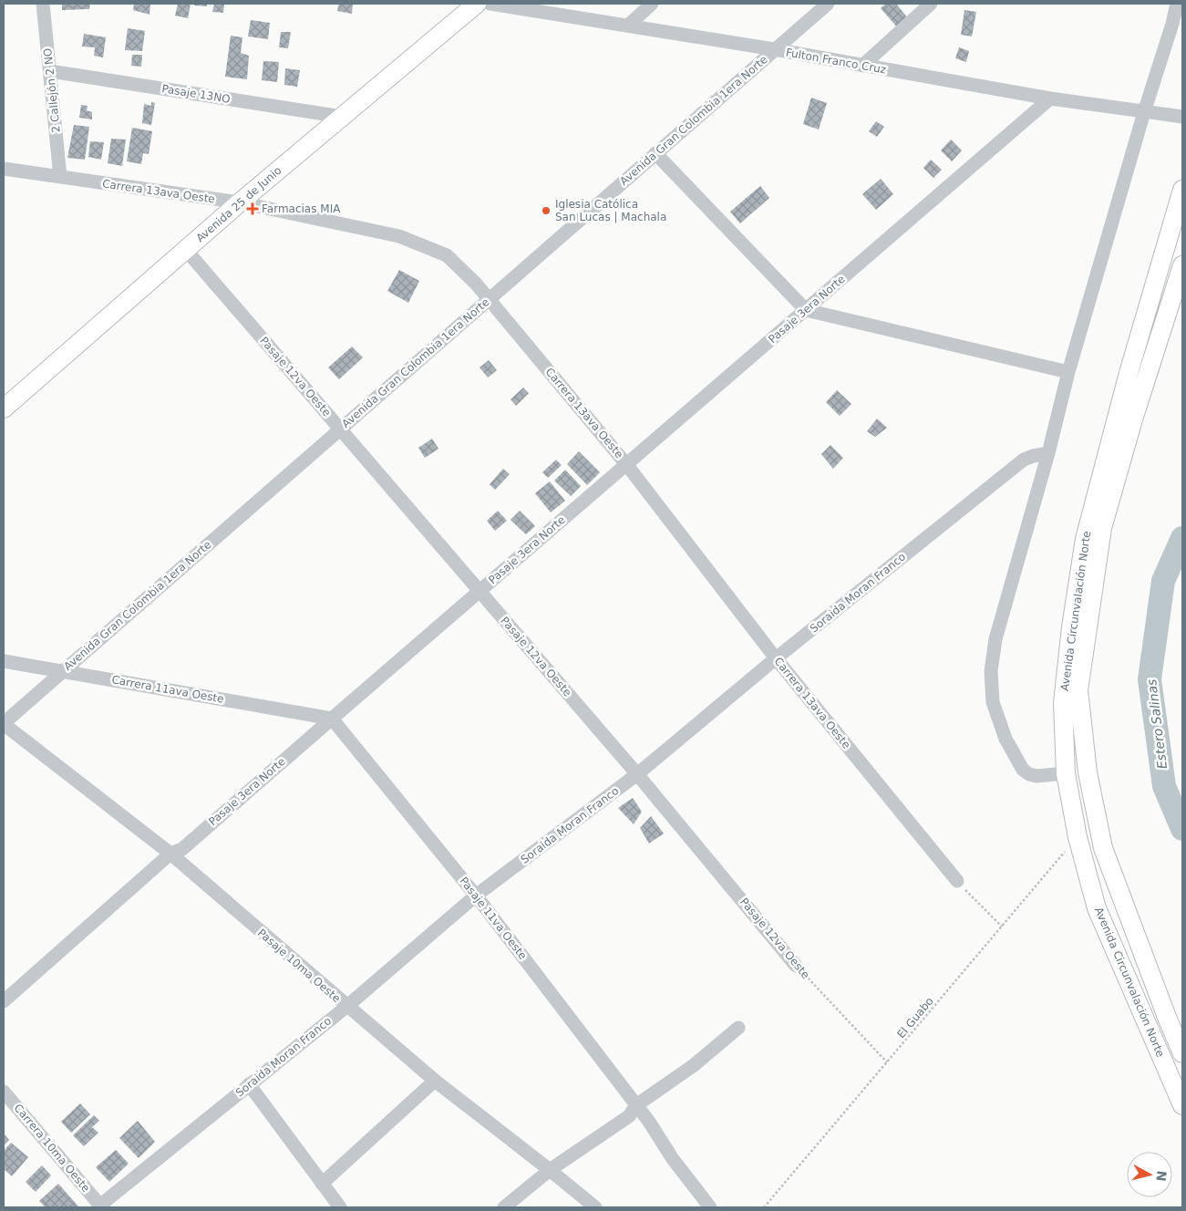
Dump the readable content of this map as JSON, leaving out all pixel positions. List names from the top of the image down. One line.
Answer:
{"streets":{"main road":["Avenida 25 de Junio","Avenida Circunvalación Norte"],"street":["Fulton Franco Cruz","2 Callejón 2 NO","Pasaje 13NO","Avenida Gran Colombia 1era Norte","Carrera 13ava Oeste","Pasaje 3era Norte","Pasaje 12va Oeste","Soraida Moran Franco","Carrera 11ava Oeste","Pasaje 11va Oeste","Pasaje 10ma Oeste","Carrera 10ma Oeste"],"path":["El Guabo"]},"crossings":[["Fulton Franco Cruz","Avenida Gran Colombia 1era Norte"],["Fulton Franco Cruz","Pasaje 3era Norte"],["2 Callejón 2 NO","Pasaje 13NO"],["2 Callejón 2 NO","Carrera 13ava Oeste"],["Pasaje 13NO","Avenida 25 de Junio"],["Avenida Gran Colombia 1era Norte","Carrera 13ava Oeste"],["Avenida Gran Colombia 1era Norte","Pasaje 12va Oeste"],["Avenida Gran Colombia 1era Norte","Carrera 11ava Oeste"],["Avenida Gran Colombia 1era Norte","Pasaje 10ma Oeste"],["Carrera 13ava Oeste","Avenida 25 de Junio"],["Carrera 13ava Oeste","Pasaje 3era Norte"],["Carrera 13ava Oeste","Soraida Moran Franco"],["Avenida 25 de Junio","Pasaje 12va Oeste"],["Pasaje 3era Norte","Pasaje 12va Oeste"],["Pasaje 3era Norte","Carrera 11ava Oeste"],["Pasaje 3era Norte","Pasaje 11va Oeste"],["Pasaje 3era Norte","Pasaje 10ma Oeste"],["Pasaje 12va Oeste","Soraida Moran Franco"],["Pasaje 12va Oeste","El Guabo"],["Soraida Moran Franco","Pasaje 11va Oeste"],["Soraida Moran Franco","Pasaje 10ma Oeste"],["Soraida Moran Franco","Carrera 10ma Oeste"],["Avenida Circunvalación Norte","El Guabo"],["Carrera 11ava Oeste","Pasaje 11va Oeste"]],"water":["Estero Salinas"],"places":{"health":["Farmacias MIA"],"other":["Iglesia Católica San Lucas | Machala"]},"north":"right"}
